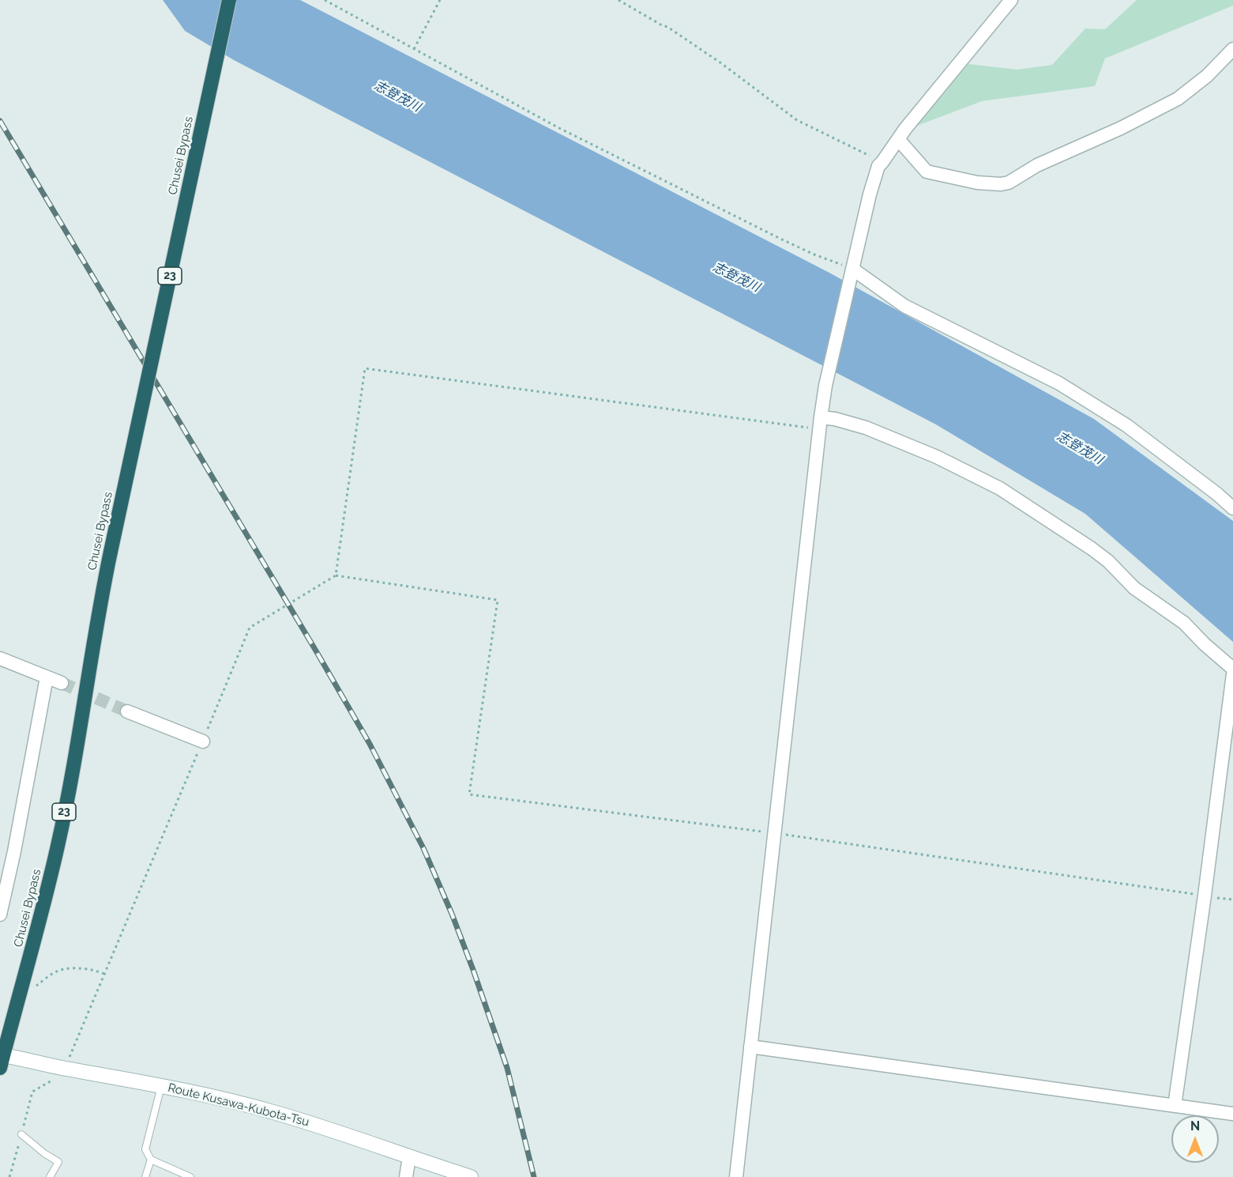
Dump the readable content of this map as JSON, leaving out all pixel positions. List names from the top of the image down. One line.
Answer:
{"streets":{"highway":["Chusei Bypass","23"],"main road":["Route Kusawa-Kubota-Tsu"]},"crossings":[["Chusei Bypass","Route Kusawa-Kubota-Tsu"]],"water":["志登茂川"],"north":"top"}
